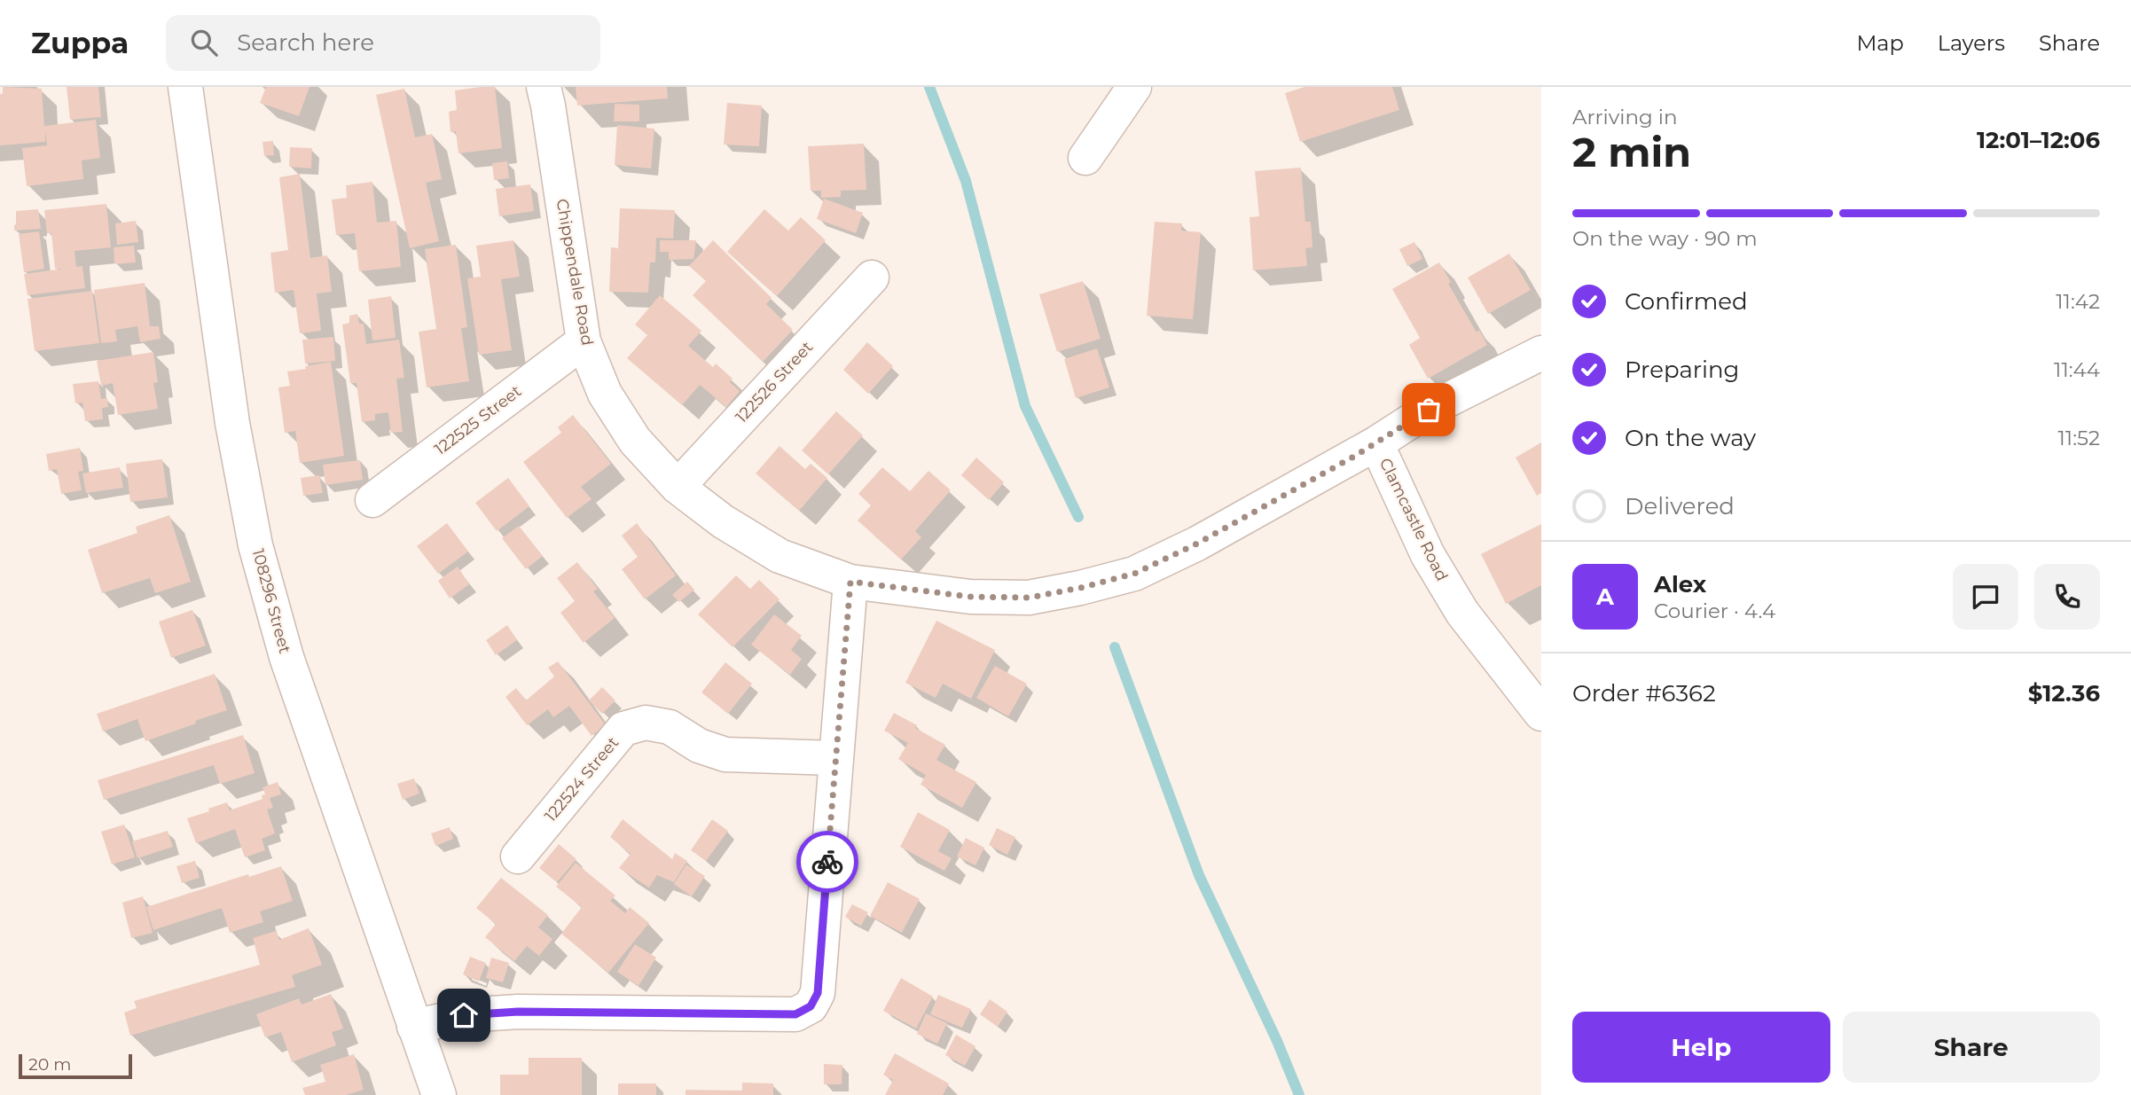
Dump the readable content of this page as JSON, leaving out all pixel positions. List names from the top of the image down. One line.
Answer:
{"streets":{"street":["Chippendale Road","122526 Street","122525 Street","Clamcastle Road","108296 Street","122524 Street"]},"crossings":[["Chippendale Road","122526 Street"],["Chippendale Road","122525 Street"],["Chippendale Road","Clamcastle Road"]],"scale_bar":"20 m","page":{"header":"Zuppa","search":"Search here","nav":["Map","Layers","Share"],"heading":["2 min","Arriving in","12:01–12:06"],"panel":["Alex","Courier · 4.4","Order #6362","$12.36"],"bar":"On the way · 90 m","list":[["Confirmed","11:42"],["Preparing","11:44"],["On the way","11:52"],"Delivered"],"round":"A","buttons":["Help","Share"],"scale":"20 m"}}
